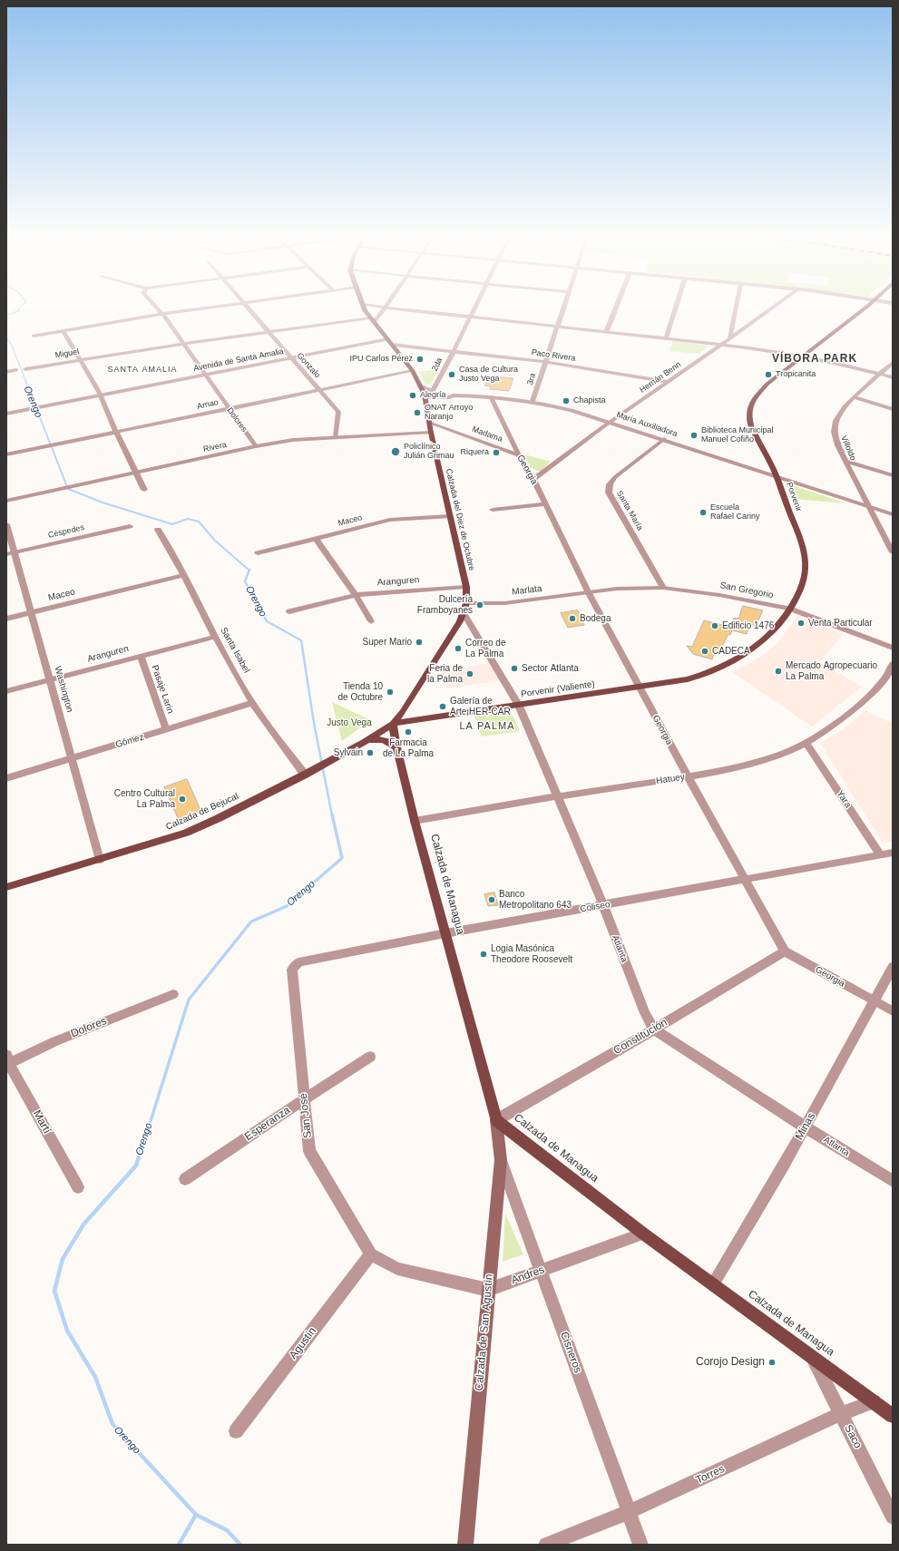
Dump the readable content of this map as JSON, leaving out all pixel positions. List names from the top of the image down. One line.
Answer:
{"streets":{"main road":["Porvenir","Calzada del Diez de Octubre","Porvenir (Valiente)","Calzada de Bejucal","Calzada de Managua","Calzada de San Agustín"],"street":["Miguel","Paco Rivera","Avenida de Santa Amalia","2da","Gonzalo","Hernán Benn","3ra","Arnao","Dolores","María Auxiliadora","Madama","Rivera","Villoldo","Georgia","Santa María","Maceo","Céspedes","Aranguren","Marlata","San Gregorio","Santa Isabel","Washington","Pasaje Larin","Gómez","Hatuey","Yara","Coliseo","Atlanta","Constitución","San José","Martí","Esperanza","Minas","Andres","Agustin","Cisneros","Saco","Torres"]},"crossings":[["Miguel","Gonzalo"],["Miguel","Dolores"],["Paco Rivera","2da"],["Paco Rivera","Hernán Benn"],["Paco Rivera","3ra"],["Avenida de Santa Amalia","Gonzalo"],["Avenida de Santa Amalia","Dolores"],["2da","María Auxiliadora"],["2da","Calzada del Diez de Octubre"],["Gonzalo","Arnao"],["Gonzalo","Rivera"],["Hernán Benn","María Auxiliadora"],["Hernán Benn","Georgia"],["3ra","María Auxiliadora"],["Arnao","Dolores"],["Dolores","Rivera"],["Dolores","Martí"],["María Auxiliadora","Villoldo"],["María Auxiliadora","Georgia"],["María Auxiliadora","Porvenir"],["María Auxiliadora","Santa María"],["María Auxiliadora","Calzada del Diez de Octubre"],["Madama","Georgia"],["Madama","Calzada del Diez de Octubre"],["Rivera","Calzada del Diez de Octubre"],["Georgia","Porvenir"],["Georgia","Marlata"],["Georgia","San Gregorio"],["Georgia","Porvenir (Valiente)"],["Georgia","Hatuey"],["Georgia","Coliseo"],["Georgia","Constitución"],["Georgia","Minas"],["Porvenir","San Gregorio"],["Porvenir","Porvenir (Valiente)"],["Santa María","San Gregorio"],["Calzada del Diez de Octubre","Maceo"],["Calzada del Diez de Octubre","Aranguren"],["Calzada del Diez de Octubre","Marlata"],["Calzada del Diez de Octubre","Porvenir (Valiente)"],["Calzada del Diez de Octubre","Calzada de Bejucal"],["Calzada del Diez de Octubre","Calzada de Managua"],["Calzada del Diez de Octubre","Atlanta"],["Maceo","Santa Isabel"],["Maceo","Washington"],["Céspedes","Washington"],["Aranguren","Santa Isabel"],["Aranguren","Washington"],["Aranguren","Pasaje Larin"],["Marlata","San Gregorio"],["Santa Isabel","Gómez"],["Santa Isabel","Calzada de Bejucal"],["Washington","Gómez"],["Washington","Calzada de Bejucal"],["Pasaje Larin","Gómez"],["Porvenir (Valiente)","Calzada de Bejucal"],["Porvenir (Valiente)","Calzada de Managua"],["Porvenir (Valiente)","Atlanta"],["Hatuey","Yara"],["Hatuey","Calzada de Managua"],["Hatuey","Atlanta"],["Yara","Coliseo"],["Calzada de Bejucal","Calzada de Managua"],["Calzada de Managua","Coliseo"],["Calzada de Managua","Constitución"],["Calzada de Managua","Minas"],["Calzada de Managua","Andres"],["Calzada de Managua","Calzada de San Agustín"],["Calzada de Managua","Saco"],["Calzada de Managua","Torres"],["Coliseo","Atlanta"],["Coliseo","San José"],["Atlanta","Constitución"],["Atlanta","Minas"],["Constitución","Calzada de San Agustín"],["San José","Esperanza"],["San José","Agustin"],["Andres","Calzada de San Agustín"],["Andres","Cisneros"],["Calzada de San Agustín","Cisneros"],["Cisneros","Torres"],["Saco","Torres"]],"districts":["VÍBORA PARK","SANTA AMALIA","LA PALMA"],"water":["Orengo"],"parks":["Justo Vega"],"places":["IPU Carlos Pérez","Casa de Cultura Justo Vega","Tropicanita","Alegría","Chapista","ONAT Arroyo Naranjo","Biblioteca Municipal Manuel Cofiño","Policlínico Julián Grimau","Riquera","Escuela Rafael Cariny","Dulcería Framboyanes","Bodega","Venta Particular","Edificio 1476","Super Mario","Correo de La Palma","CADECA","Sector Atlanta","Mercado Agropecuario La Palma","Feria de la Palma","Tienda 10 de Octubre","Galería de Arte HER-CAR","Farmacia de La Palma","Sylvain","Centro Cultural La Palma","Banco Metropolitano 643","Logia Masónica Theodore Roosevelt","Corojo Design"]}
